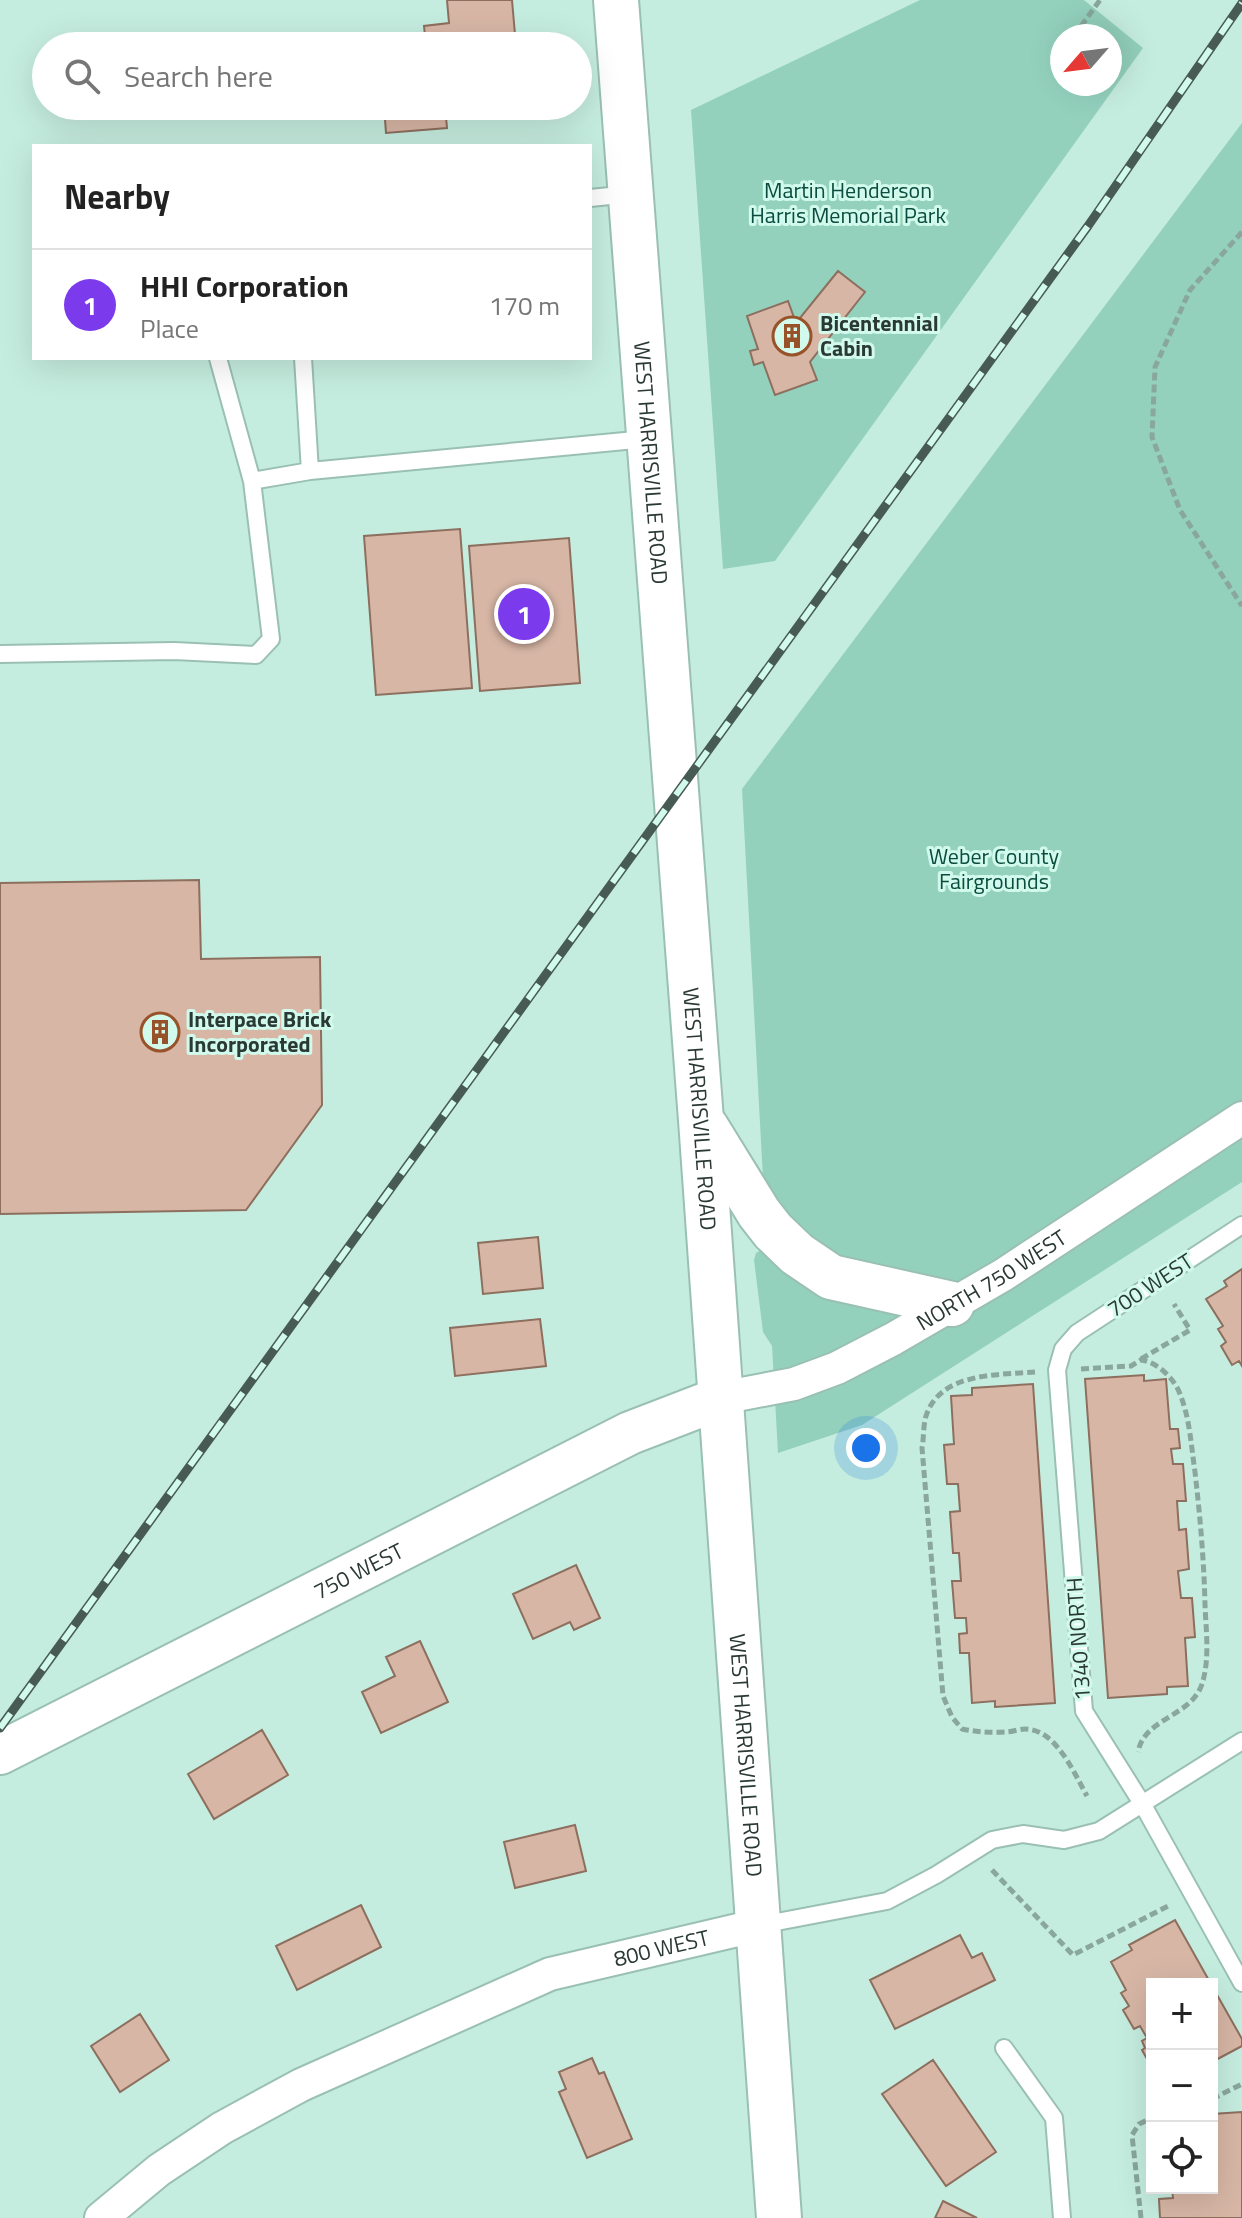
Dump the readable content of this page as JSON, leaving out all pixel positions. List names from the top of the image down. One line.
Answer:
{"streets":{"main road":["WEST HARRISVILLE ROAD"],"street":["NORTH 750 WEST","750 WEST","800 WEST"],"lane":["700 WEST","1340 NORTH"]},"crossings":[["WEST HARRISVILLE ROAD","NORTH 750 WEST"],["WEST HARRISVILLE ROAD","750 WEST"],["WEST HARRISVILLE ROAD","800 WEST"],["NORTH 750 WEST","750 WEST"],["700 WEST","1340 NORTH"],["1340 NORTH","800 WEST"]],"parks":["Martin Henderson Harris Memorial Park","Weber County Fairgrounds"],"places":{"building":["Bicentennial Cabin","Interpace Brick Incorporated"]},"north":"bottom left","page":{"search":"Search here","heading":"Nearby","list":[{"mark":"1","name":"HHI Corporation","note":"Place","value":"170 m"}],"pins":"1","map_buttons":["+","−"]}}
